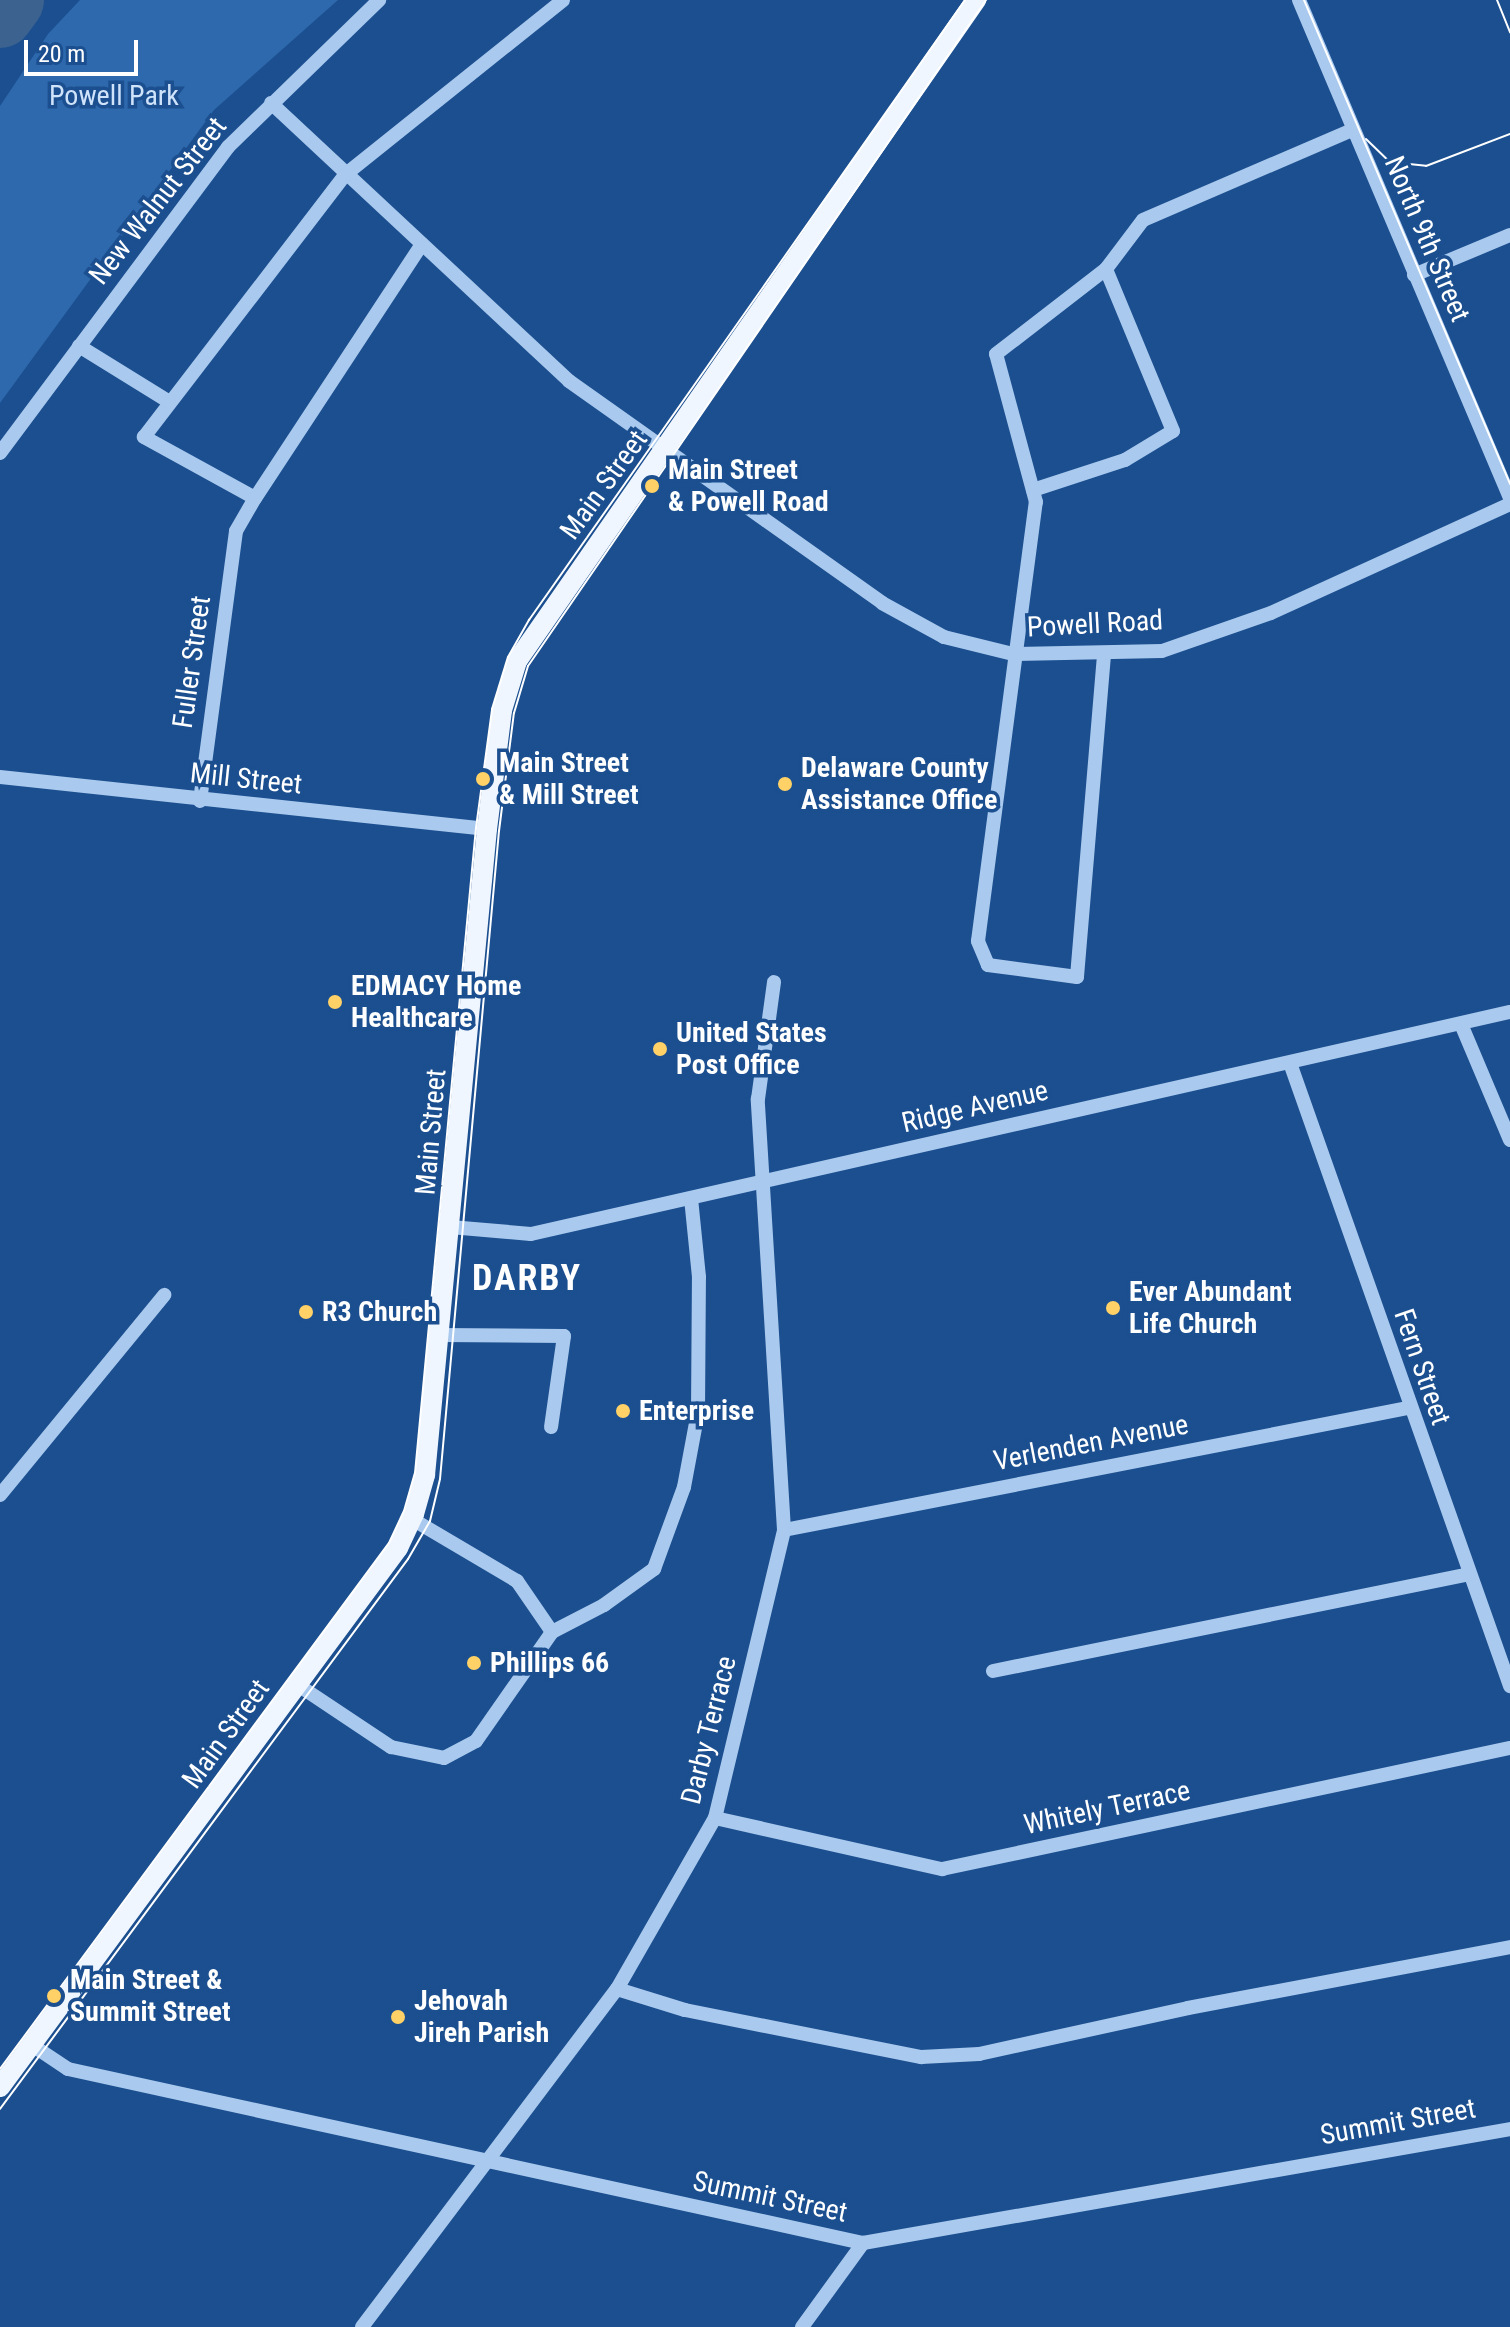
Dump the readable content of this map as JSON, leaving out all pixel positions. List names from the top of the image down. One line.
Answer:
{"streets":{"main road":["Main Street"],"street":["New Walnut Street","North 9th Street","Powell Road","Fuller Street","Mill Street","Ridge Avenue","Fern Street","Verlenden Avenue","Darby Terrace","Whitely Terrace","Summit Street"]},"crossings":[["New Walnut Street","Powell Road"],["North 9th Street","Powell Road"],["Main Street","Powell Road"],["Main Street","Mill Street"],["Main Street","Ridge Avenue"],["Main Street","Summit Street"],["Fuller Street","Mill Street"],["Ridge Avenue","Fern Street"],["Ridge Avenue","Darby Terrace"],["Fern Street","Verlenden Avenue"],["Verlenden Avenue","Darby Terrace"],["Darby Terrace","Whitely Terrace"],["Darby Terrace","Summit Street"]],"districts":["DARBY"],"parks":["Powell Park"],"places":["Main Street & Powell Road","Main Street & Mill Street","Delaware County Assistance Office","EDMACY Home Healthcare","United States Post Office","Ever Abundant Life Church","R3 Church","Enterprise","Phillips 66","Main Street & Summit Street","Jehovah Jireh Parish"],"scale_bar":"20 m"}
